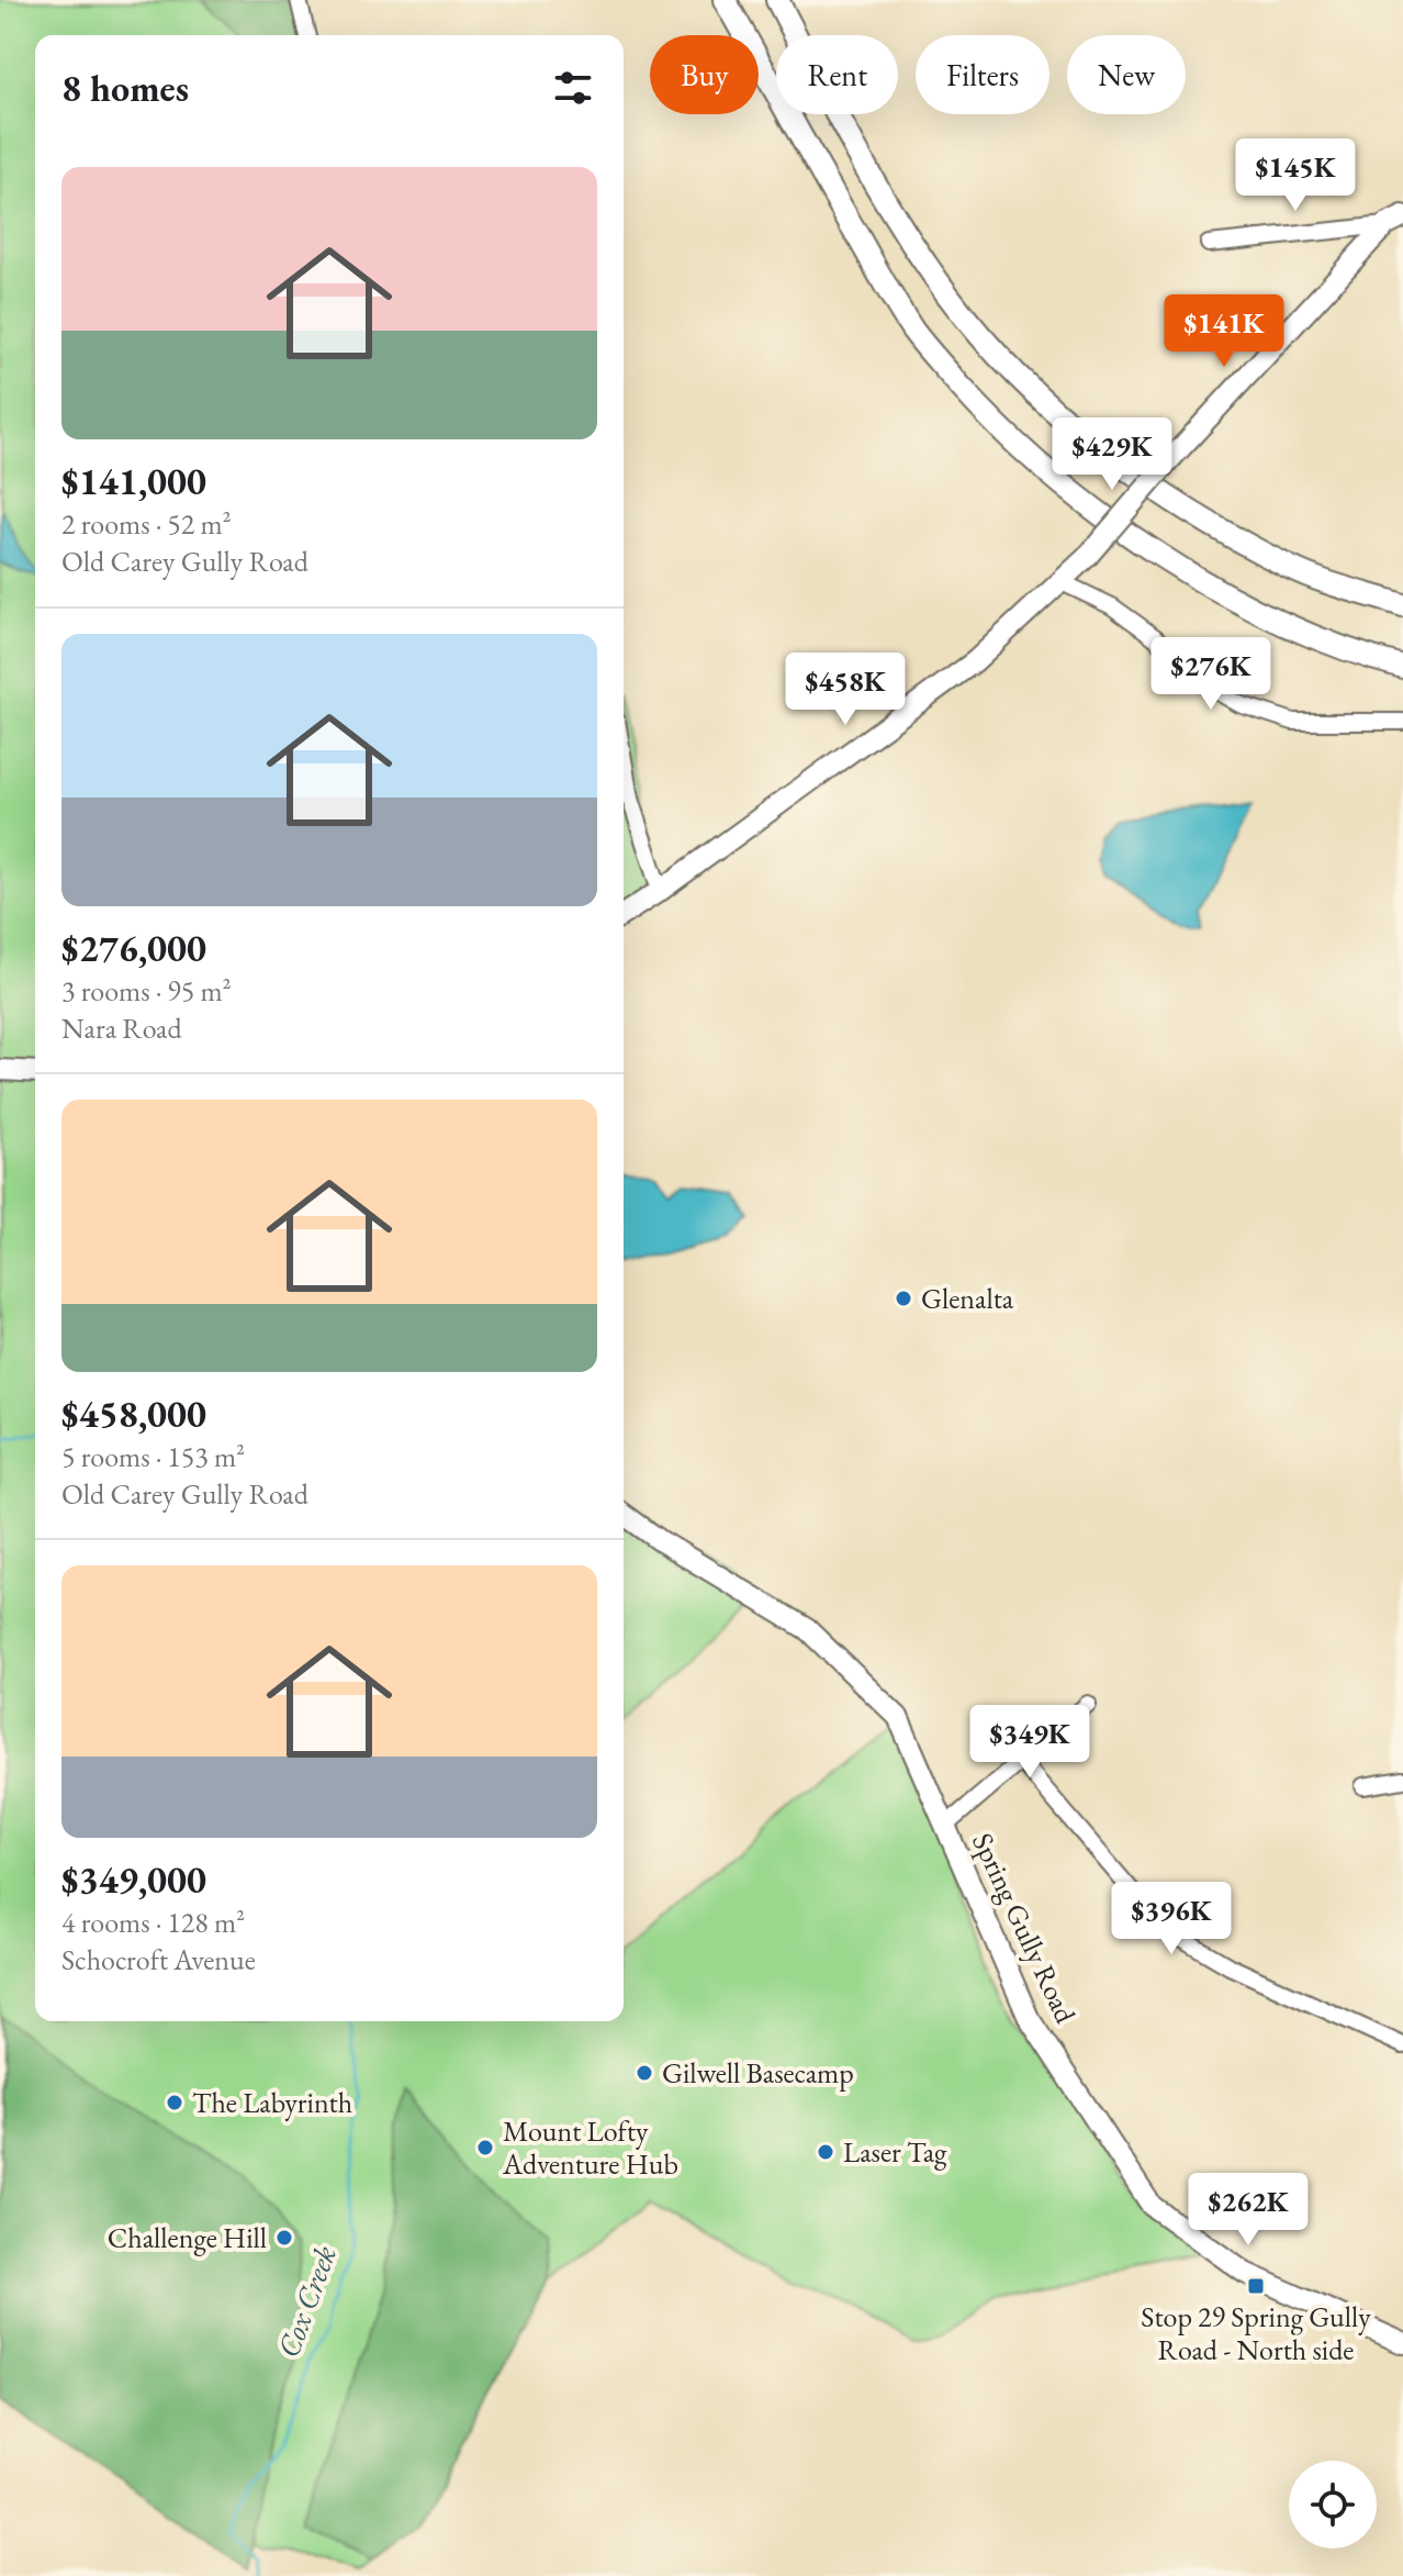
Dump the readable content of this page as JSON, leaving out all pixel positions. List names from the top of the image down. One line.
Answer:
{"streets":{"main road":["Spring Gully Road"]},"water":["Cox Creek"],"places":{"other":["Glenalta","Gilwell Basecamp","The Labyrinth","Mount Lofty Adventure Hub","Laser Tag","Challenge Hill"],"transit":["Stop 29 Spring Gully Road - North side"]},"page":{"chip":["Buy","Rent","Filters","New"],"heading":"8 homes","price":["$145K","$141K","$429K","$276K","$458K","$349K","$396K","$262K"],"list":[{"name":"$141,000","note":"2 rooms · 52 m² · Old Carey Gully Road"},{"name":"$276,000","note":"3 rooms · 95 m² · Nara Road"},{"name":"$458,000","note":"5 rooms · 153 m² · Old Carey Gully Road"},{"name":"$349,000","note":"4 rooms · 128 m² · Schocroft Avenue"}]}}
